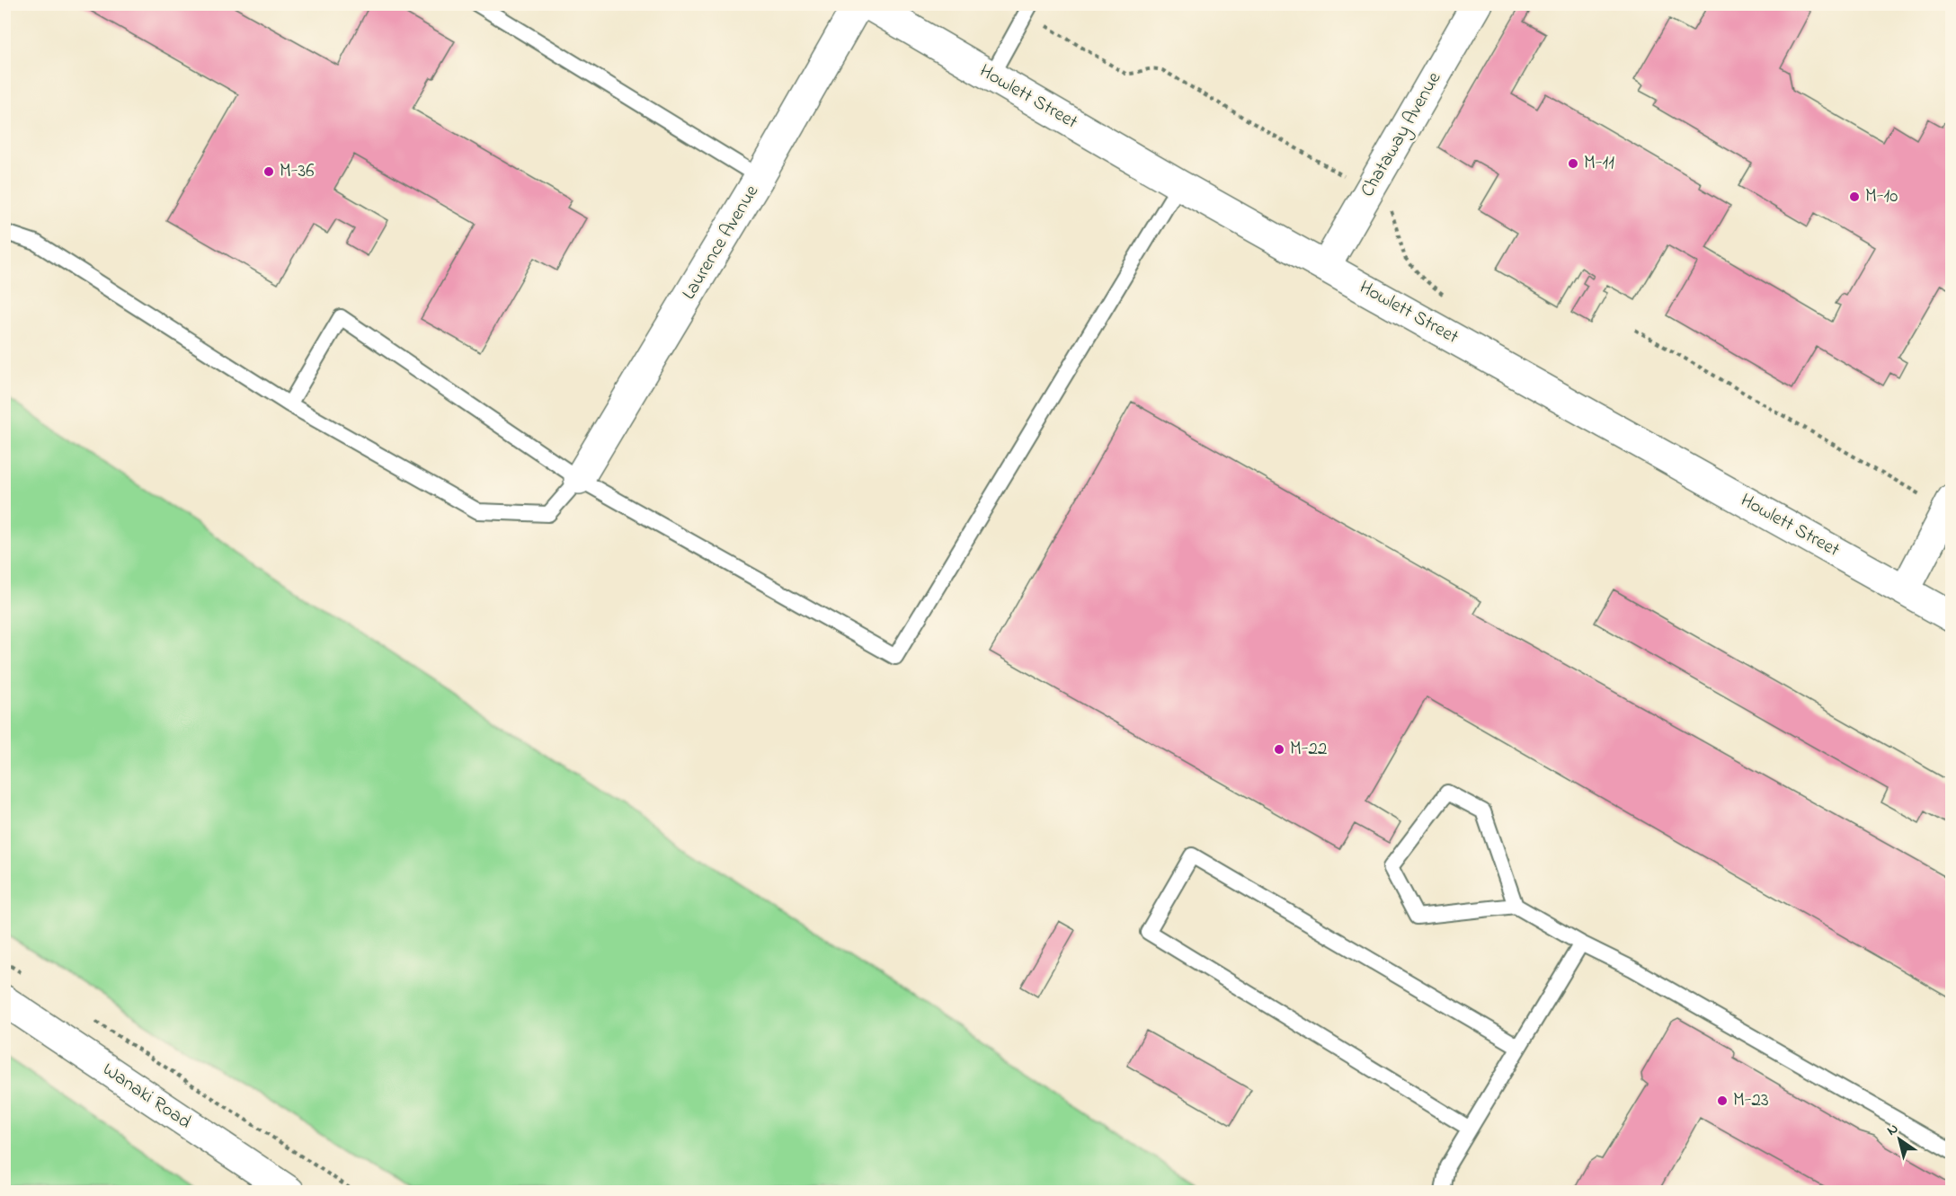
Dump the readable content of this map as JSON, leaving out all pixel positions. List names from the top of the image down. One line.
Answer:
{"streets":{"street":["Howlett Street","Chataway Avenue","Laurence Avenue","Wanaki Road"]},"crossings":[["Howlett Street","Chataway Avenue"]],"places":["M-11","M-36","M-10","M-22","M-23"],"north":"top left"}
